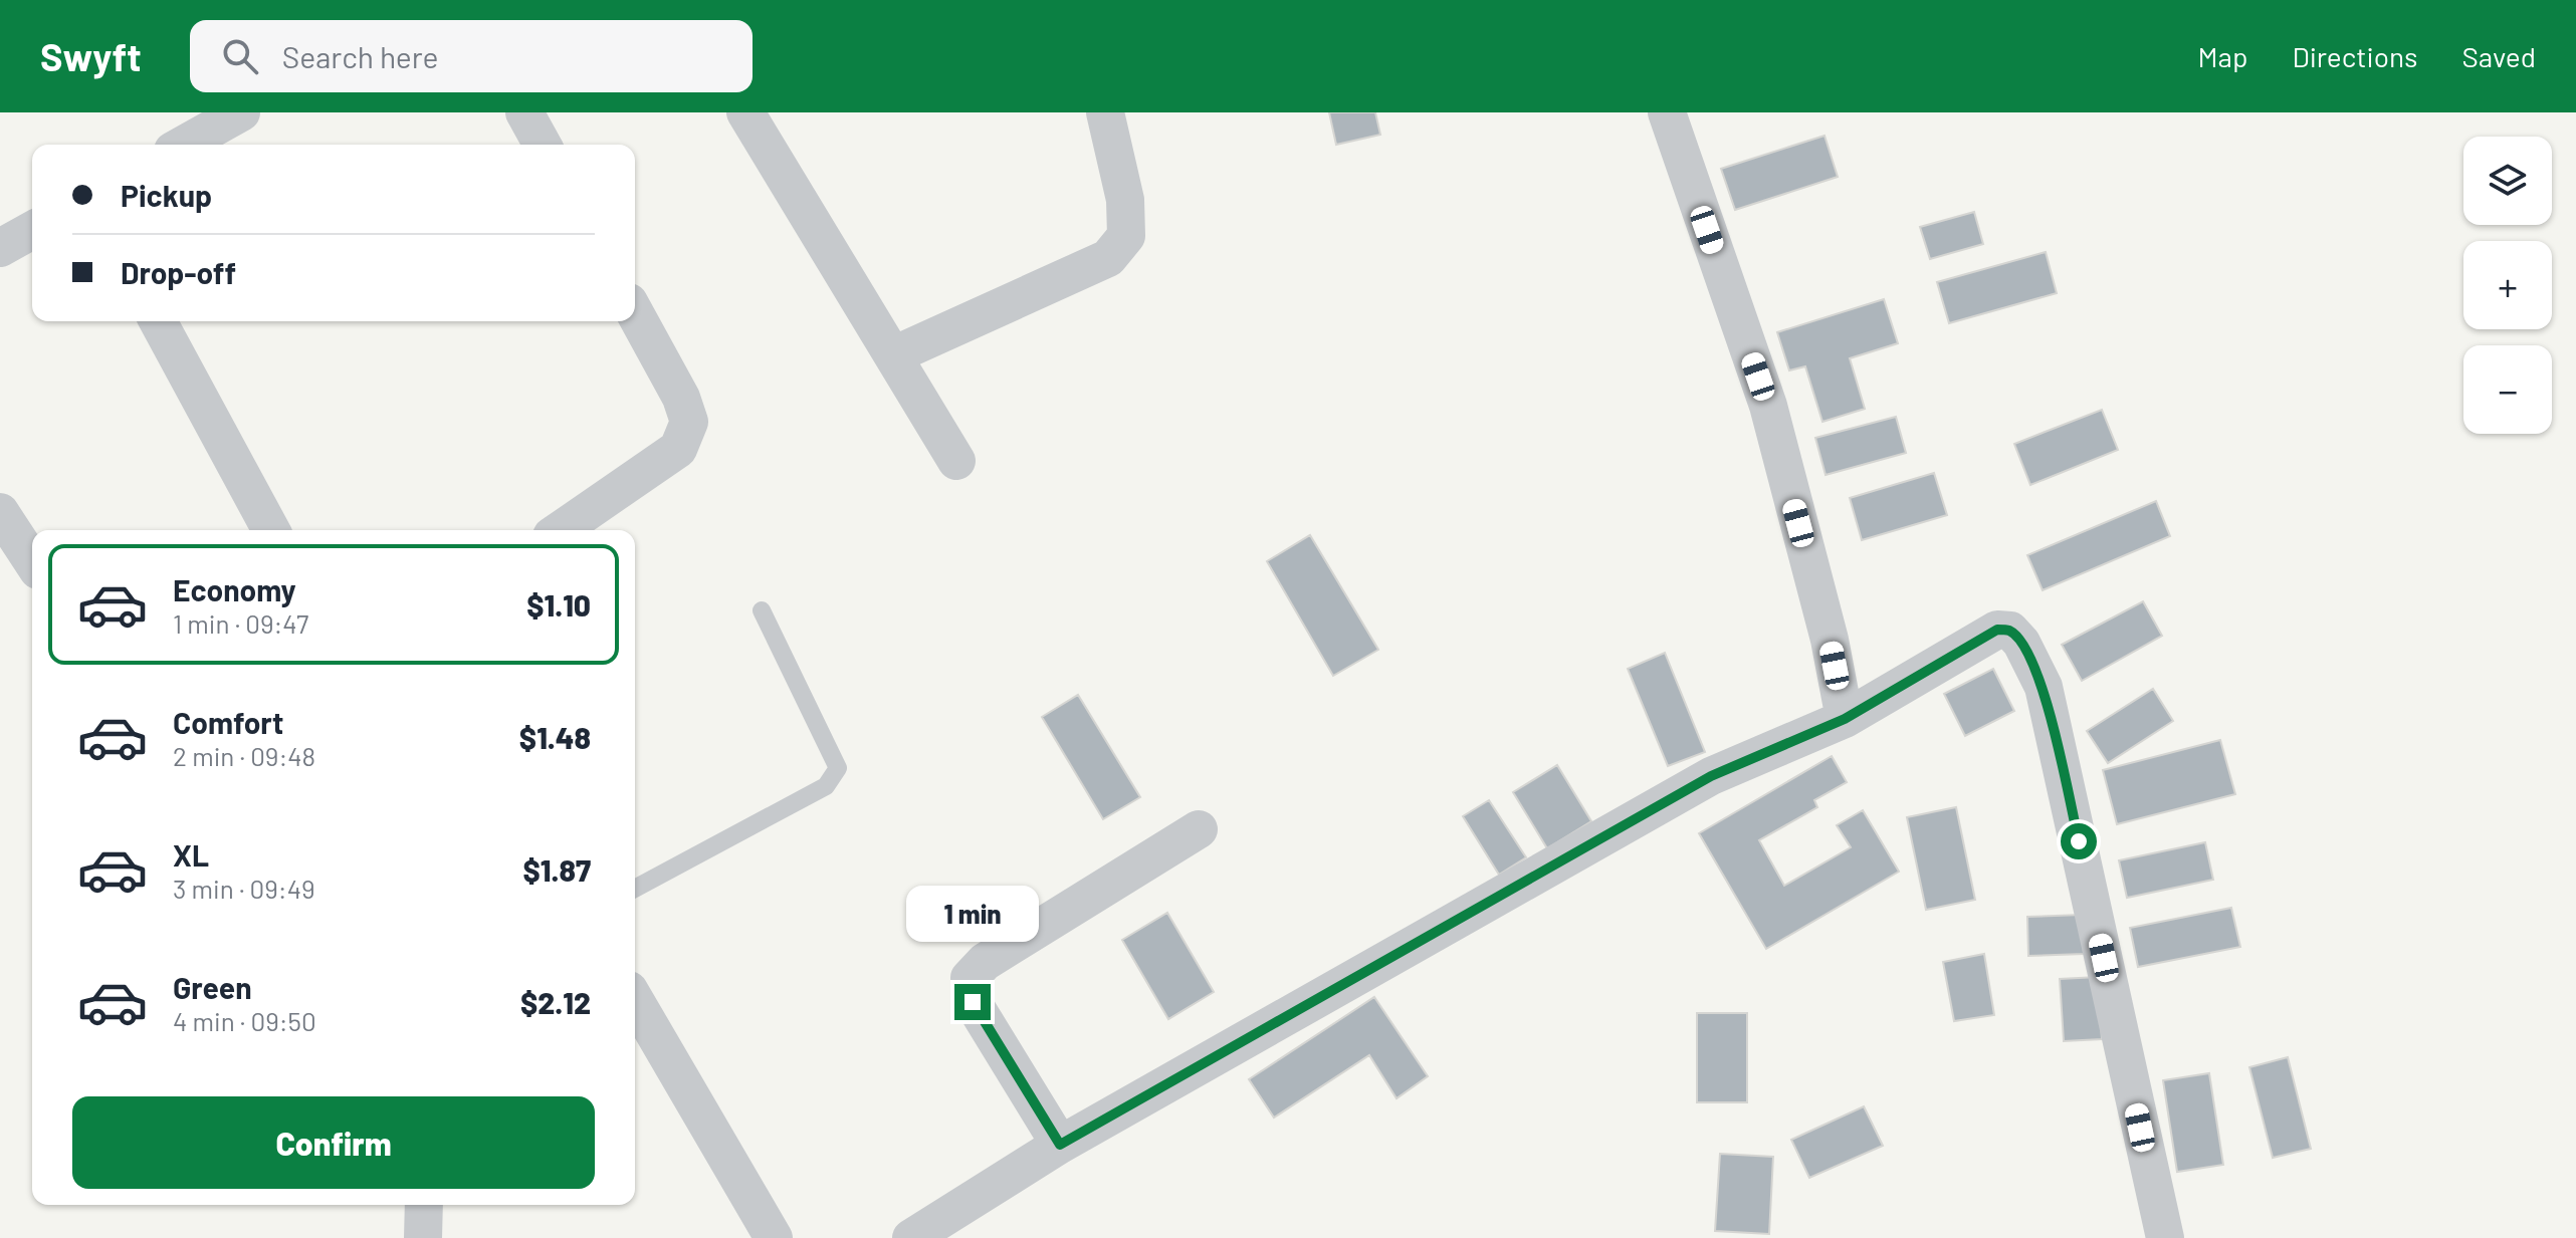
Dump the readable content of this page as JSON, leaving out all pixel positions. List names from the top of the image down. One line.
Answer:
{"page":{"header":"Swyft","search":"Search here","nav":["Map","Directions","Saved"],"map_buttons":["+","−"],"banner":["Pickup","Drop-off"],"list":[{"name":"Economy","note":"1 min · 09:47","value":"$1.10"},{"name":"Comfort","note":"2 min · 09:48","value":"$1.48"},{"name":"XL","note":"3 min · 09:49","value":"$1.87"},{"name":"Green","note":"4 min · 09:50","value":"$2.12"}],"bubble":"1 min","buttons":"Confirm"}}
